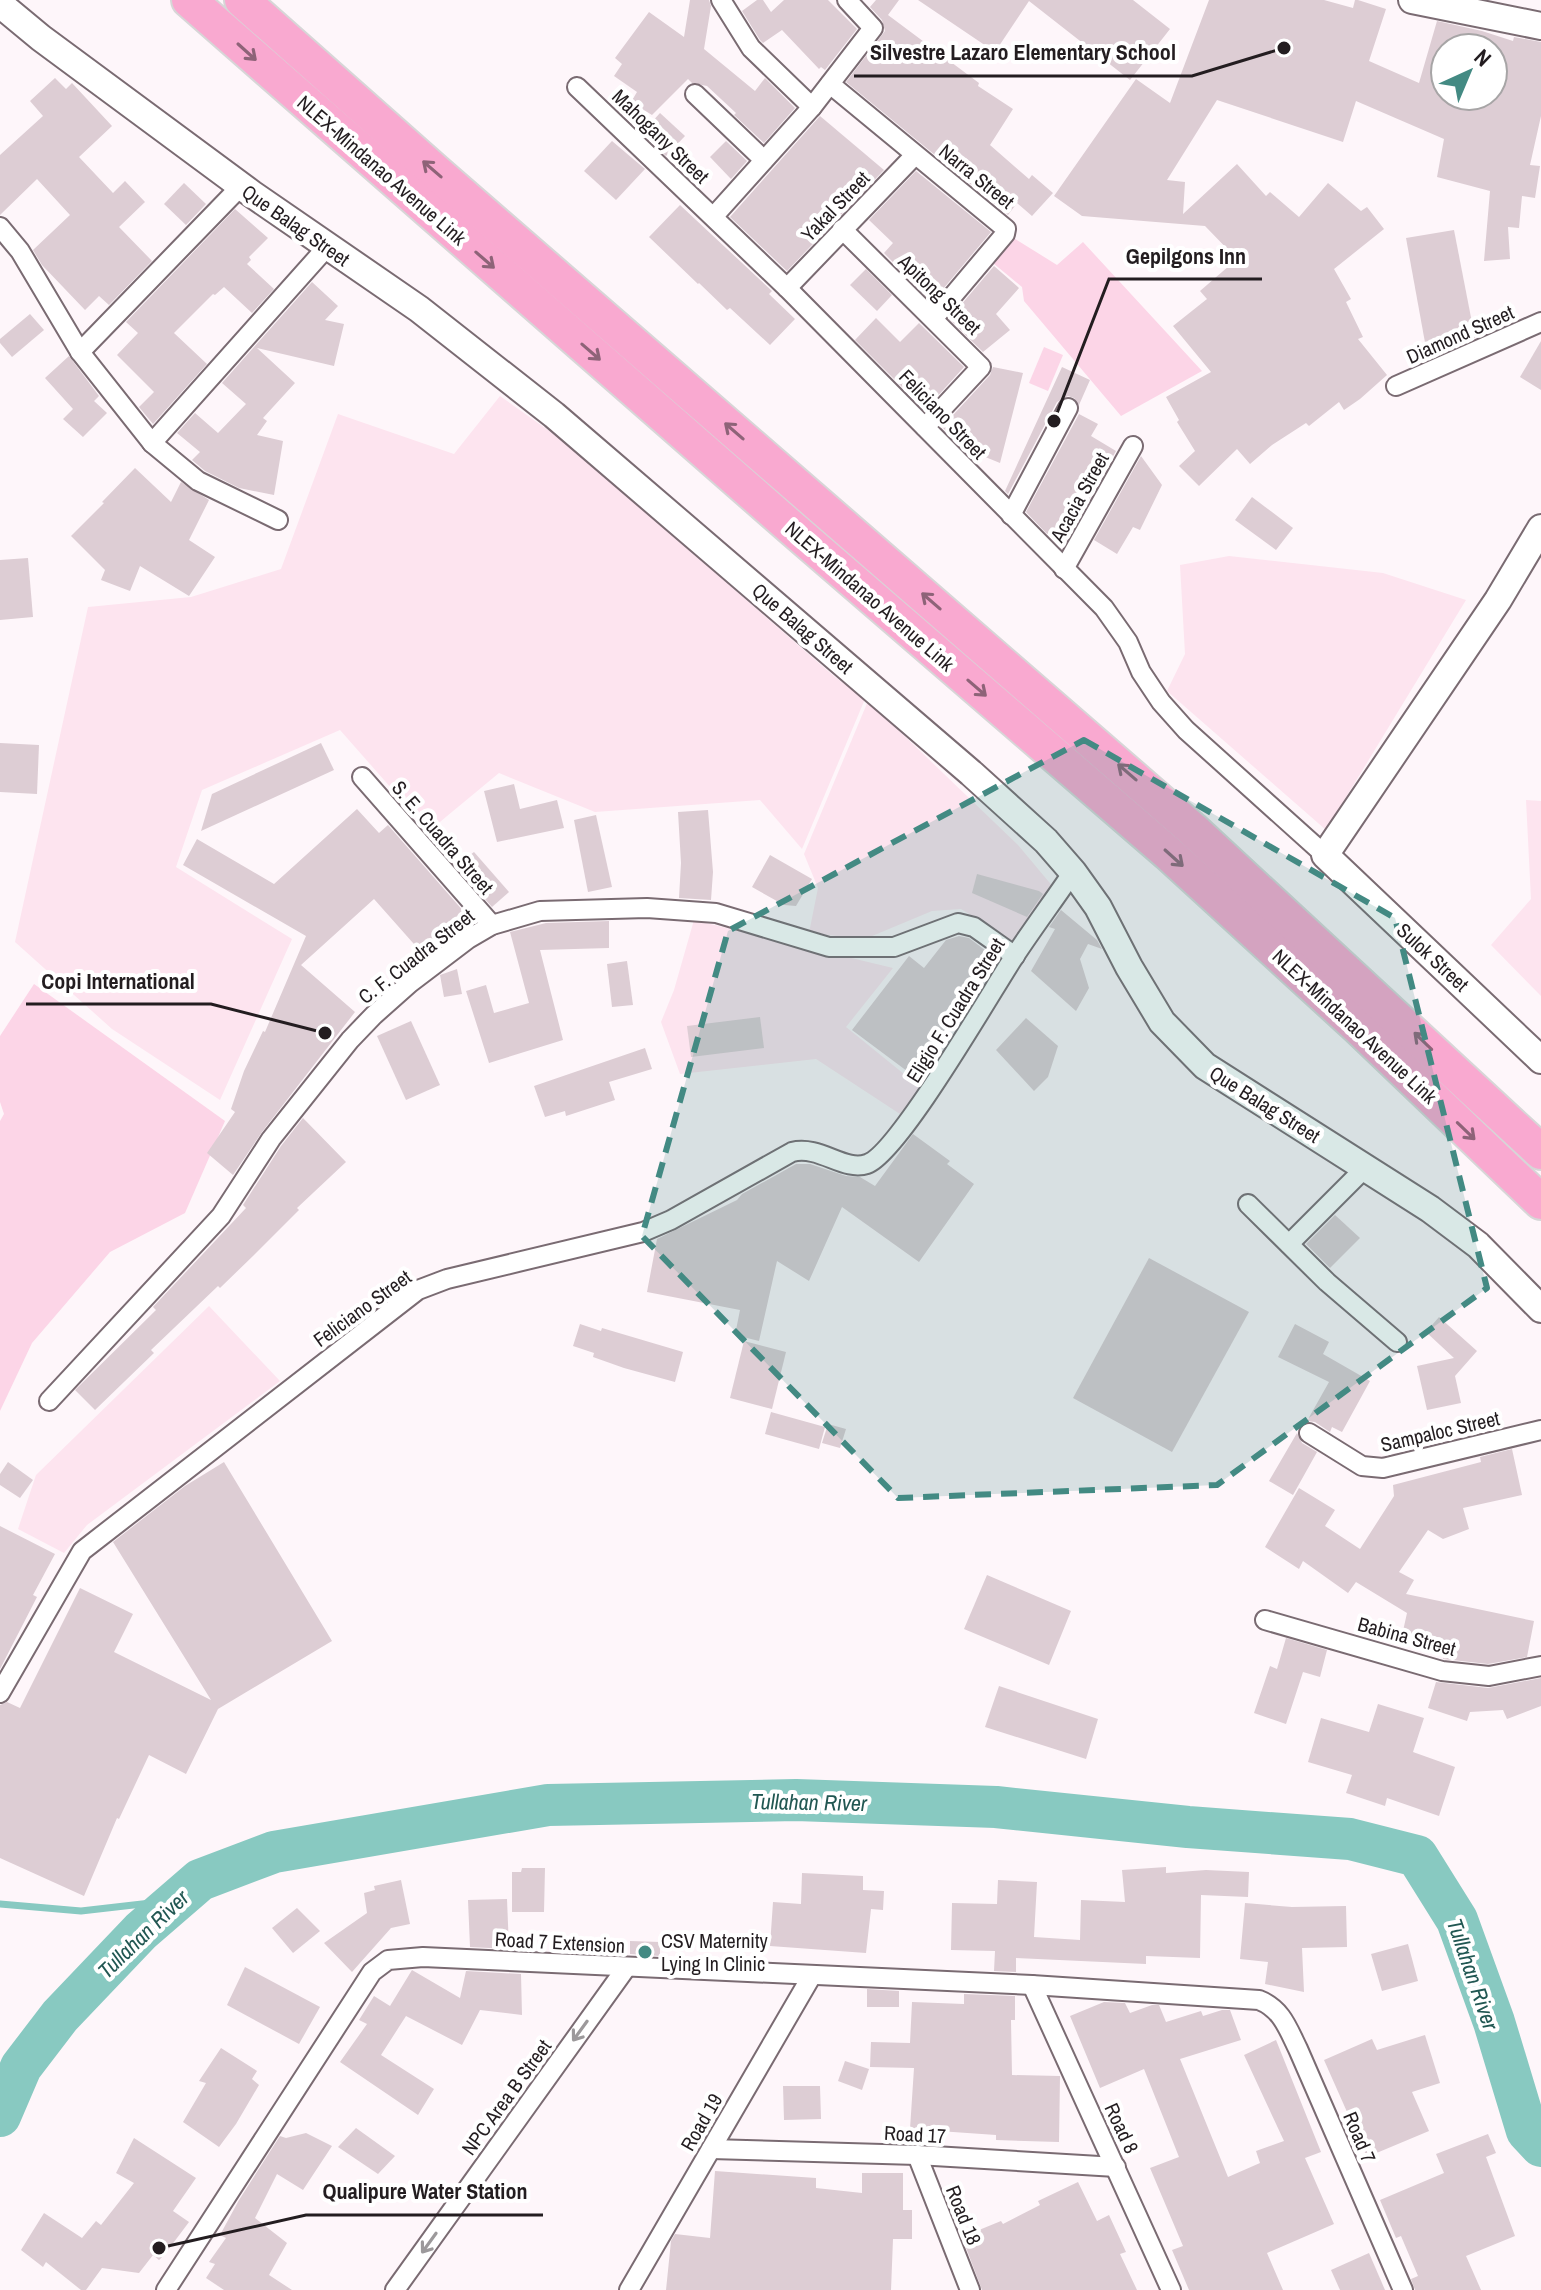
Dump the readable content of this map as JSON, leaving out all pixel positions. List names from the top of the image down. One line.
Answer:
{"streets":{"highway":["NLEX-Mindanao Avenue Link"],"street":["Mahogany Street","Narra Street","Yakal Street","Que Balag Street","Apitong Street","Diamond Street","Feliciano Street","Acacia Street","S. E. Cuadra Street","C. F. Cuadra Street","Sulok Street","Eligio F. Cuadra Street","Sampaloc Street","Babina Street","Road 7 Extension","NPC Area B Street","Road 19","Road 8","Road 17","Road 7","Road 18"]},"crossings":[["Mahogany Street","Feliciano Street"],["Narra Street","Yakal Street"],["Narra Street","Apitong Street"],["Yakal Street","Apitong Street"],["Yakal Street","Feliciano Street"],["Que Balag Street","Eligio F. Cuadra Street"],["Apitong Street","Feliciano Street"],["Feliciano Street","Acacia Street"],["Feliciano Street","Sulok Street"],["Feliciano Street","Eligio F. Cuadra Street"],["S. E. Cuadra Street","C. F. Cuadra Street"],["C. F. Cuadra Street","Eligio F. Cuadra Street"],["Road 7 Extension","NPC Area B Street"],["Road 7 Extension","Road 19"],["Road 7 Extension","Road 8"],["Road 7 Extension","Road 7"],["Road 19","Road 17"],["Road 8","Road 17"],["Road 17","Road 18"]],"one_way":["NPC Area B Street"],"water":["Tullahan River"],"places":["Silvestre Lazaro Elementary School","Gepilgons Inn","Copi International","CSV Maternity Lying In Clinic","Qualipure Water Station"],"north":"top right"}
